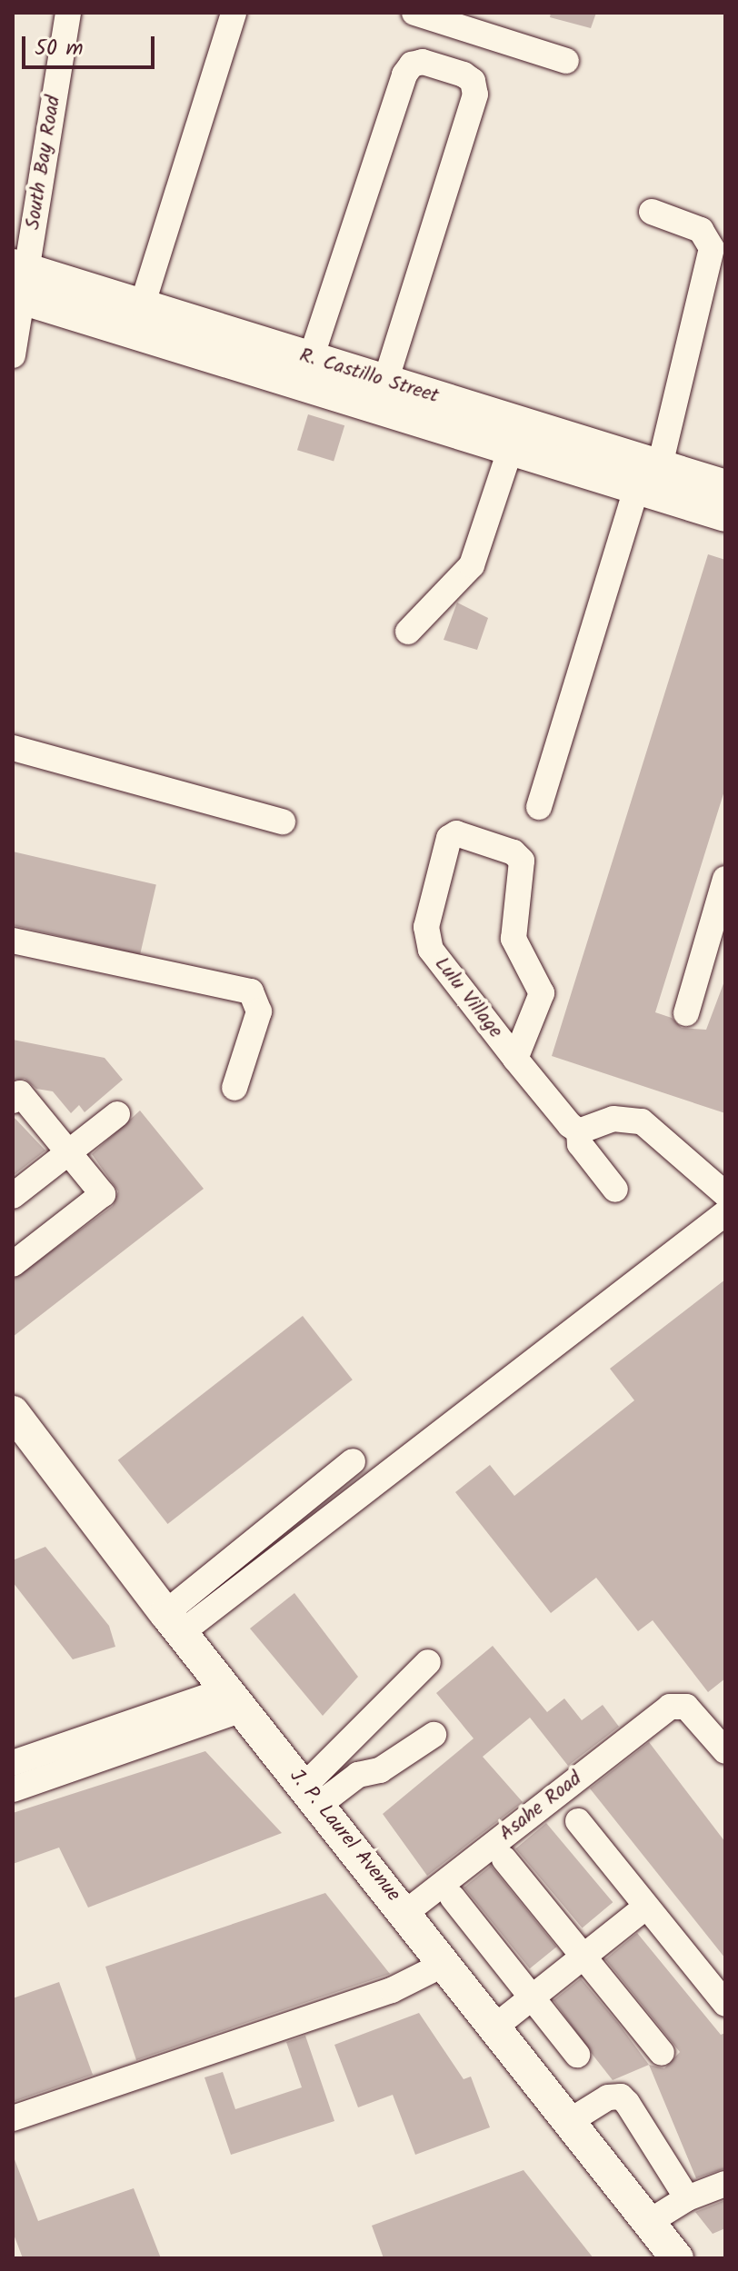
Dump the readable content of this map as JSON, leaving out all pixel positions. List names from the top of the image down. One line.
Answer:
{"streets":{"main road":["R. Castillo Street","J. P. Laurel Avenue"],"street":["South Bay Road","Lulu Village","Asahe Road"]},"crossings":[["South Bay Road","R. Castillo Street"],["Asahe Road","J. P. Laurel Avenue"]],"scale_bar":"50 m"}
